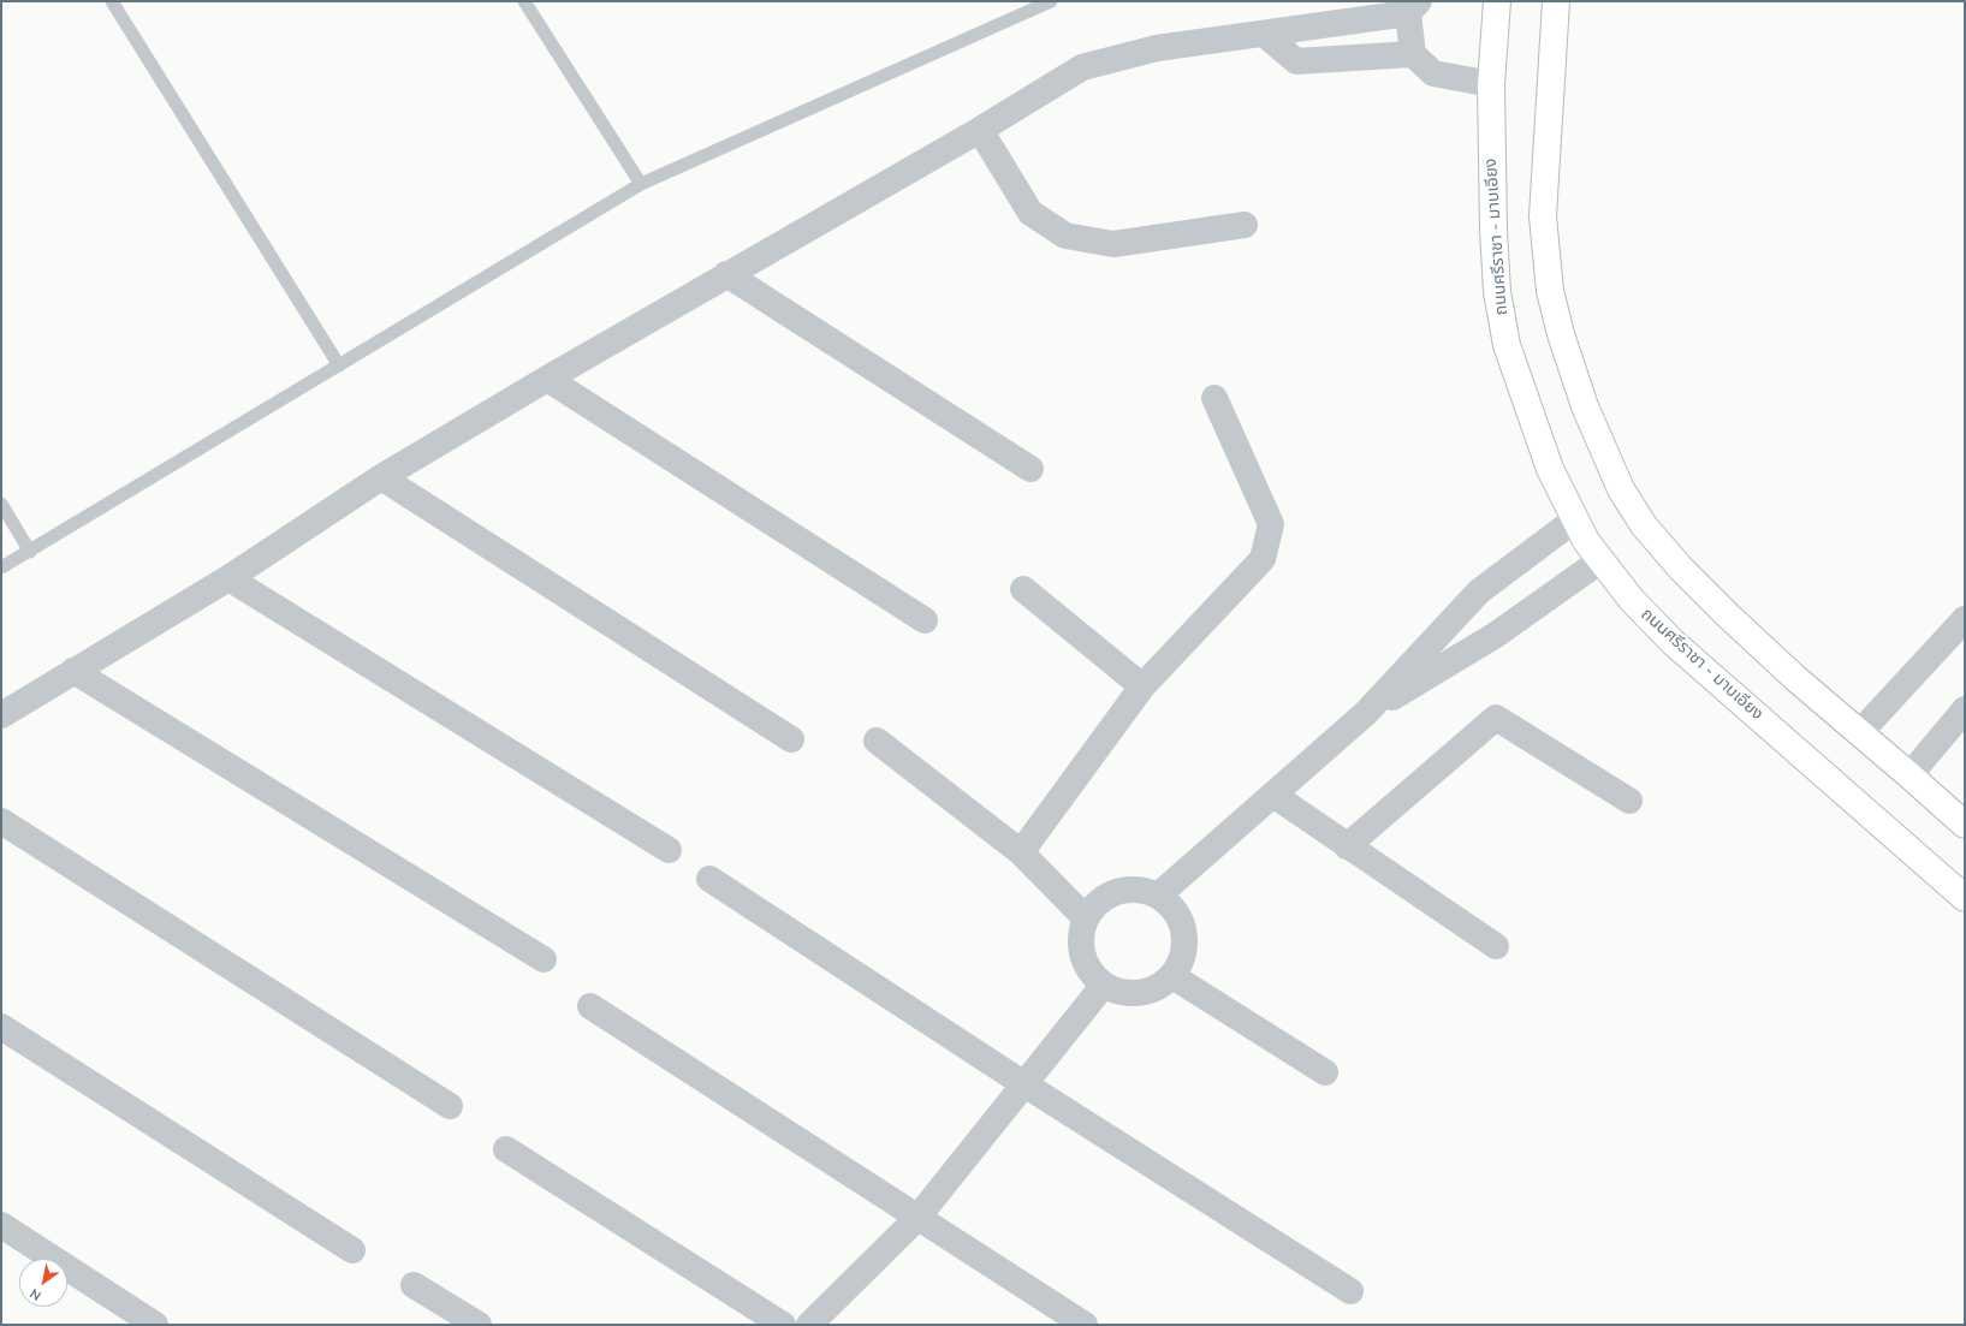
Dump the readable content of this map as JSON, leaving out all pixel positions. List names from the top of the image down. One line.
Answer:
{"streets":{"main road":["ถนนศรีราชา - มาบเอียง"]},"north":"bottom left"}
